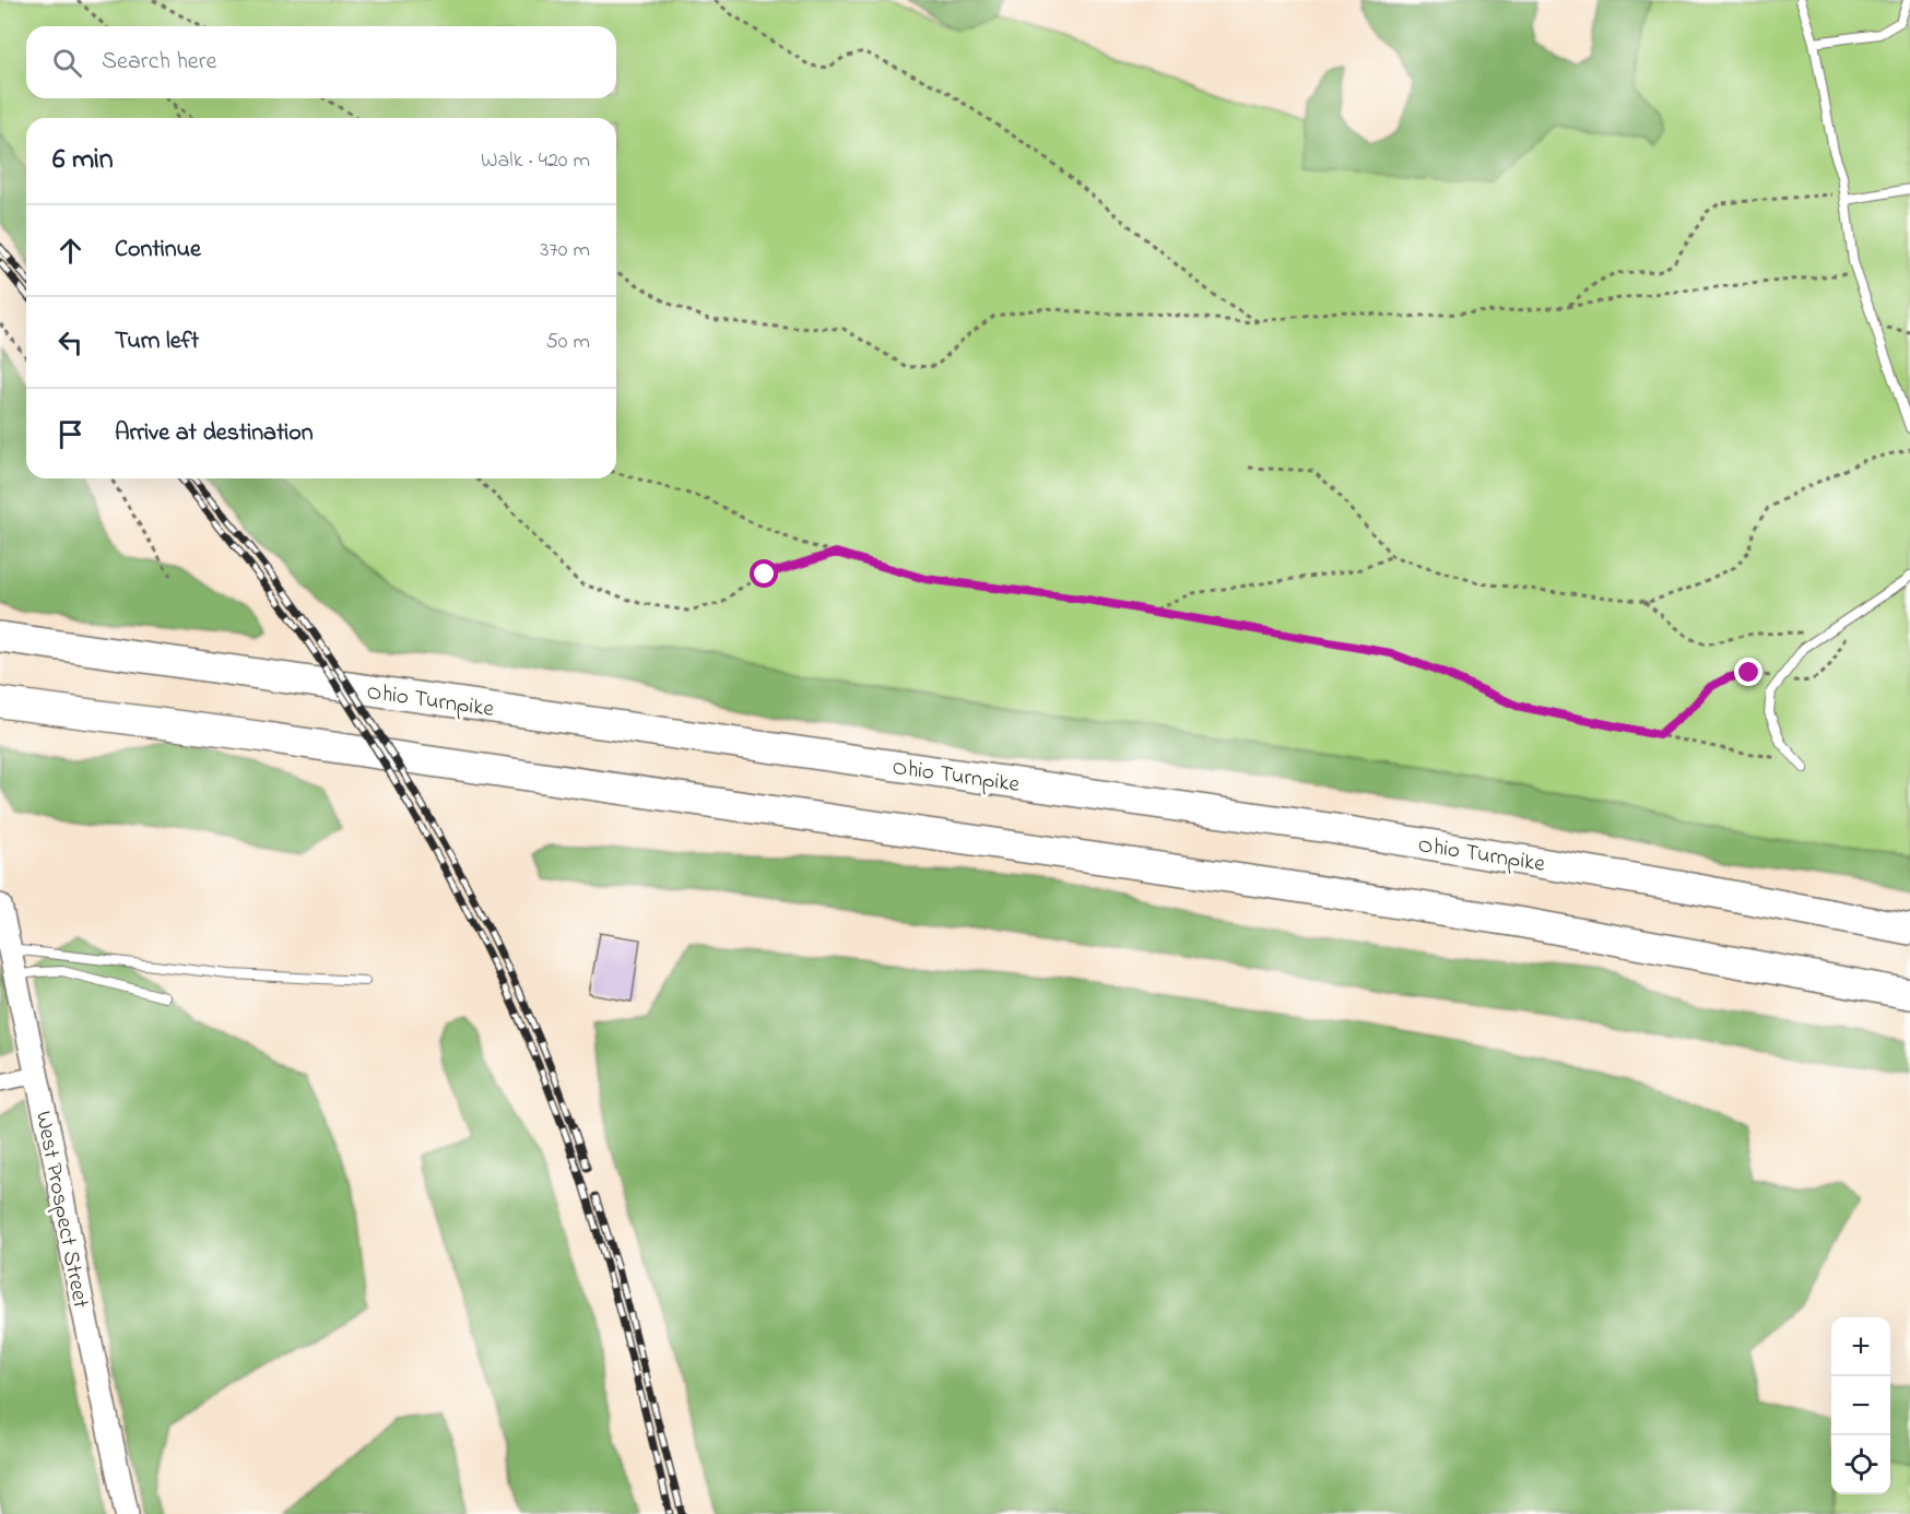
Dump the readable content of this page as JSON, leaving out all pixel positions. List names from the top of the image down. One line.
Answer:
{"streets":{"highway":["Ohio Turnpike"],"street":["West Prospect Street"]},"page":{"search":"Search here","heading":["6 min","Walk · 420 m"],"list":[["Continue","370 m"],["Turn left","50 m"],"Arrive at destination"],"map_buttons":["+","−"]}}
